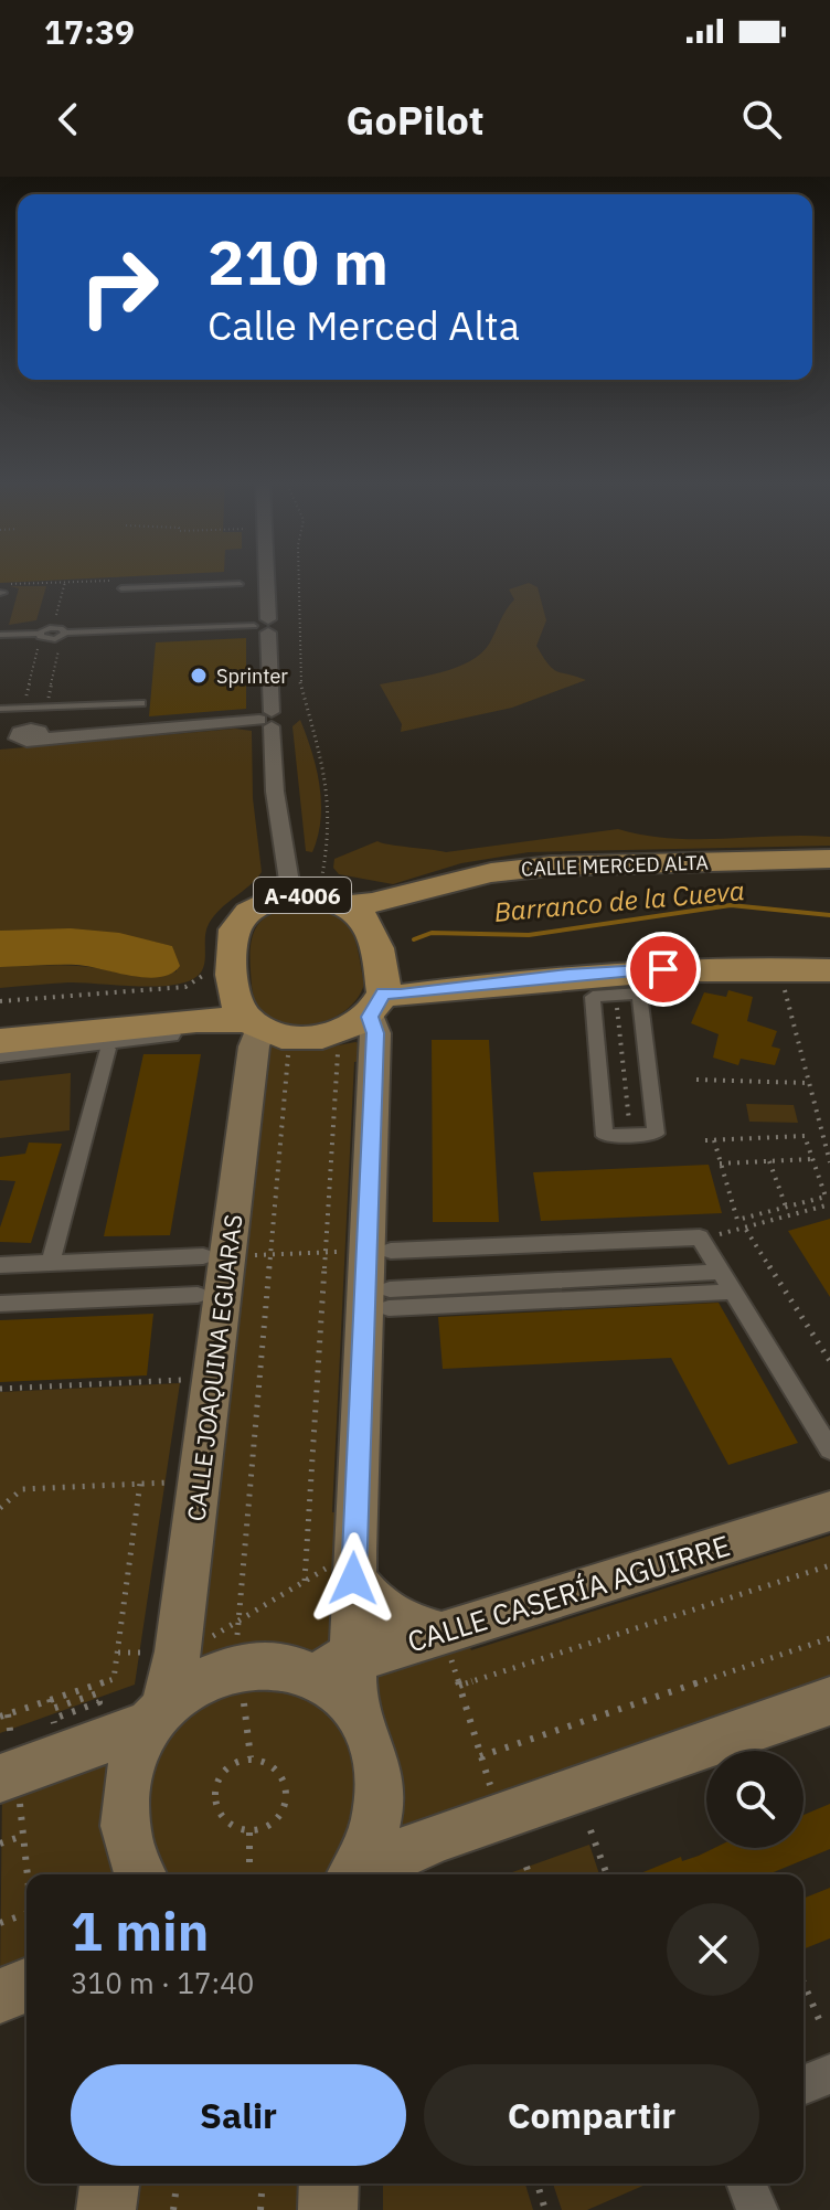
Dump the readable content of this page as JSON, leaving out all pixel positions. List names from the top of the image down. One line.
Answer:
{"streets":{"main road":["CALLE MERCED ALTA","A-4006","CALLE JOAQUINA EGUARAS","CALLE CASERÍA AGUIRRE"]},"crossings":[["CALLE MERCED ALTA","A-4006"],["CALLE MERCED ALTA","CALLE JOAQUINA EGUARAS"],["A-4006","CALLE JOAQUINA EGUARAS"]],"water":["Barranco de la Cueva"],"places":["Sprinter"],"page":{"status":"17:39","header":"GoPilot","turn":["210 m","Calle Merced Alta"],"heading":["1 min","310 m · 17:40"],"buttons":["Salir","Compartir"]}}
